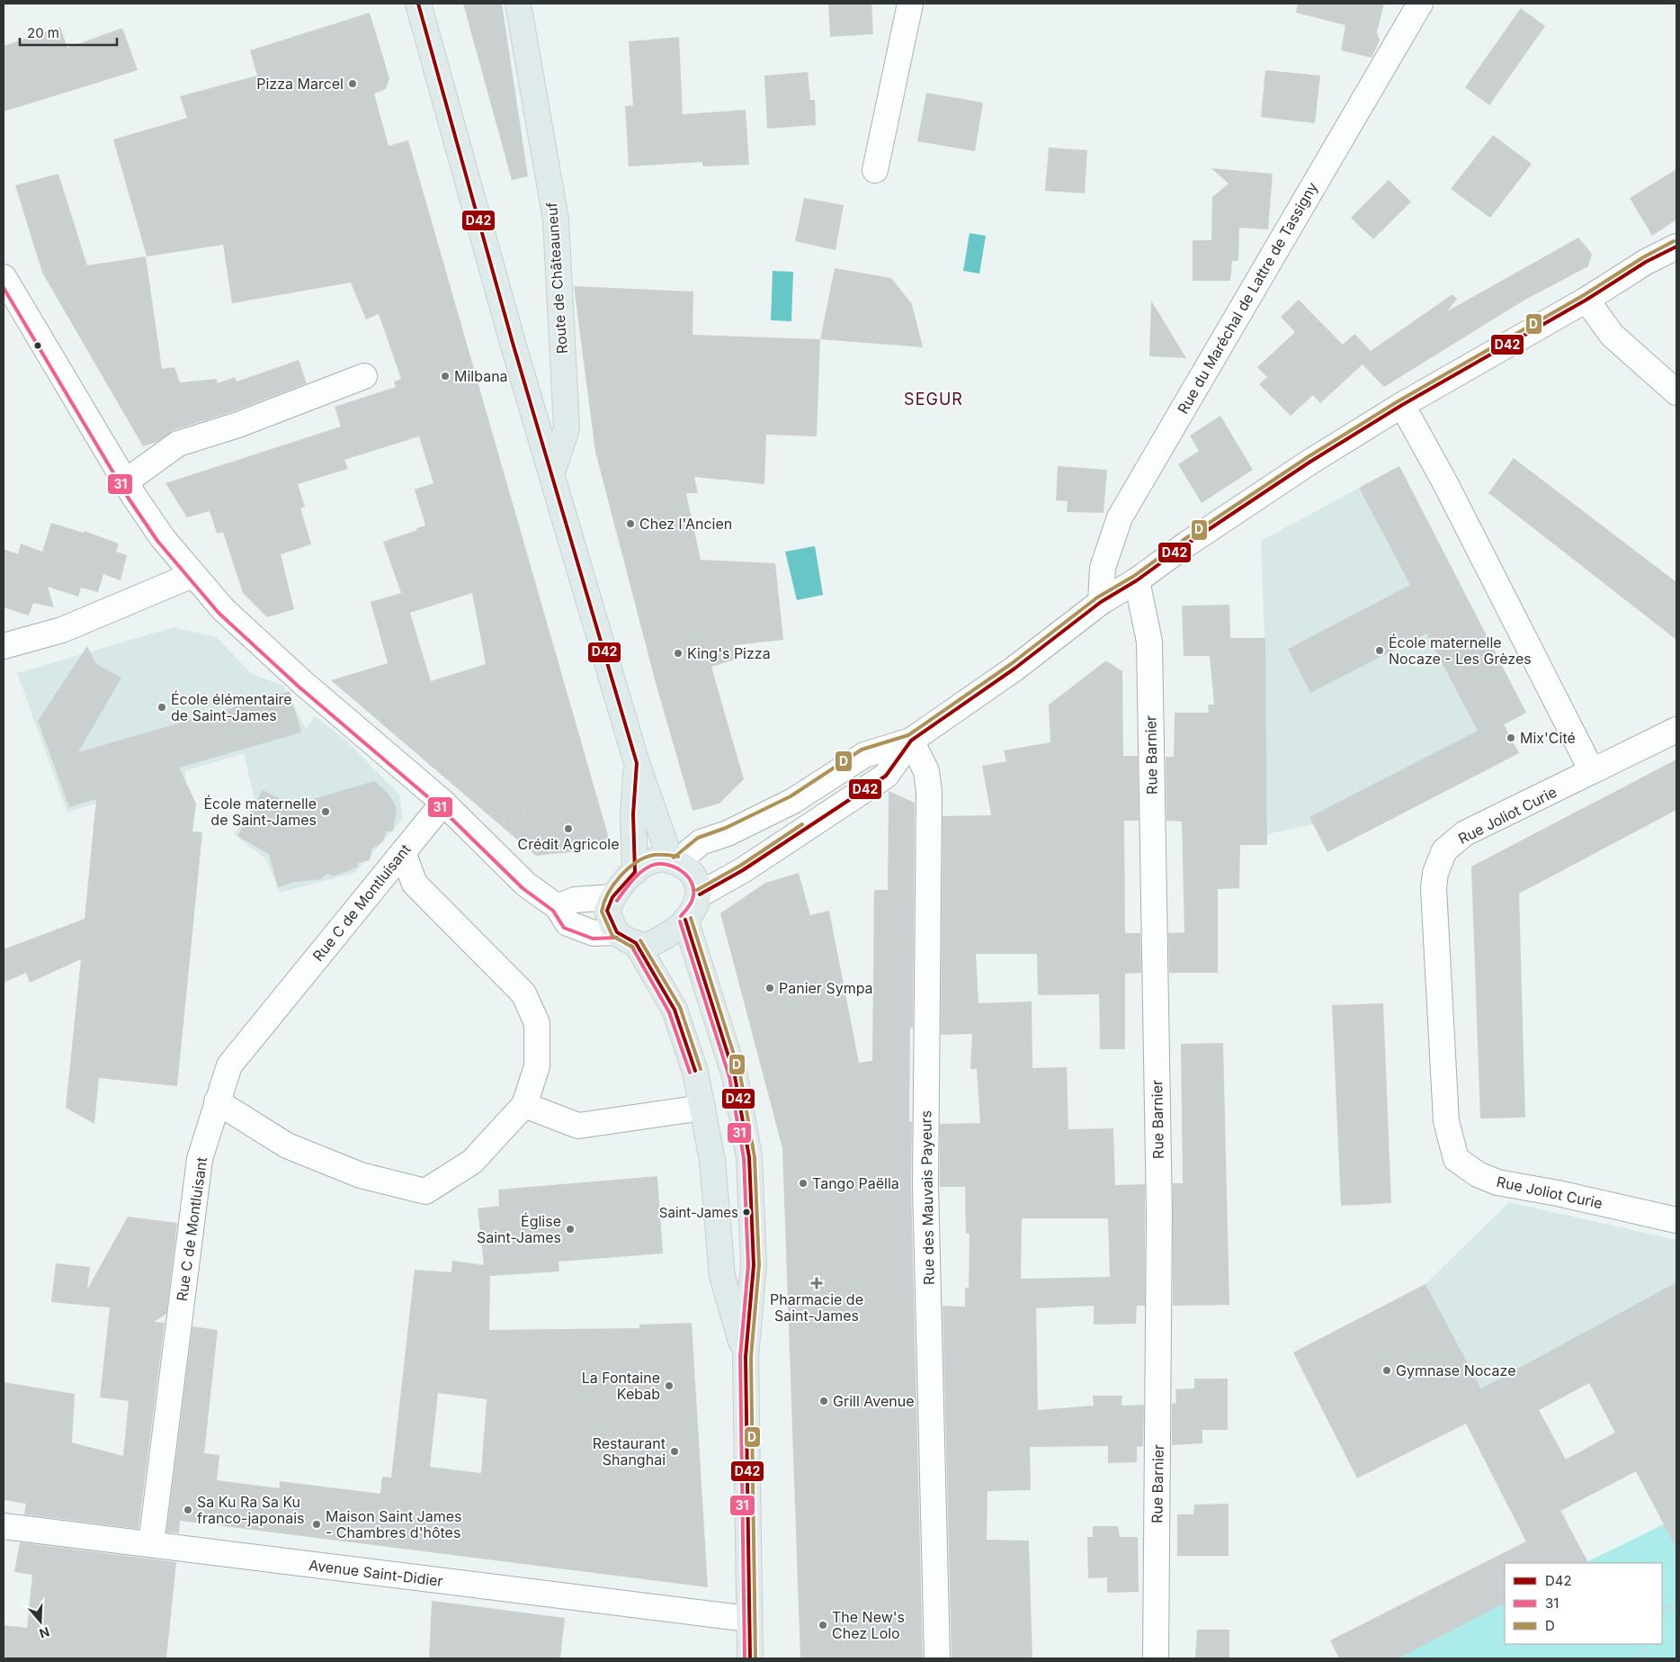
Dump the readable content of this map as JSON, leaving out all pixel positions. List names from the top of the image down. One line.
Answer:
{"streets":{"main road":["Route de Châteauneuf"],"street":["Rue du Maréchal de Lattre de Tassigny","Rue Barnier","Rue Joliot Curie","Rue C de Montluisant","Rue des Mauvais Payeurs","Avenue Saint-Didier"]},"crossings":[["Rue C de Montluisant","Avenue Saint-Didier"]],"districts":["SEGUR"],"places":{"other":["Pizza Marcel","Milbana","Chez l'Ancien","École maternelle Nocaze - Les Grèzes","King's Pizza","École élémentaire de Saint-James","Mix'Cité","École maternelle de Saint-James","Crédit Agricole","Panier Sympa","Tango Paëlla","Saint-James","Église Saint-James","Gymnase Nocaze","La Fontaine Kebab","Grill Avenue","Restaurant Shanghai","Sa Ku Ra Sa Ku franco-japonais","Maison Saint James - Chambres d'hôtes","The New's Chez Lolo"],"health":["Pharmacie de Saint-James"]},"lines":["transit line D42","transit line D","transit line 31"],"legend":["D42","31","D"],"scale_bar":"20 m","north":"bottom"}
